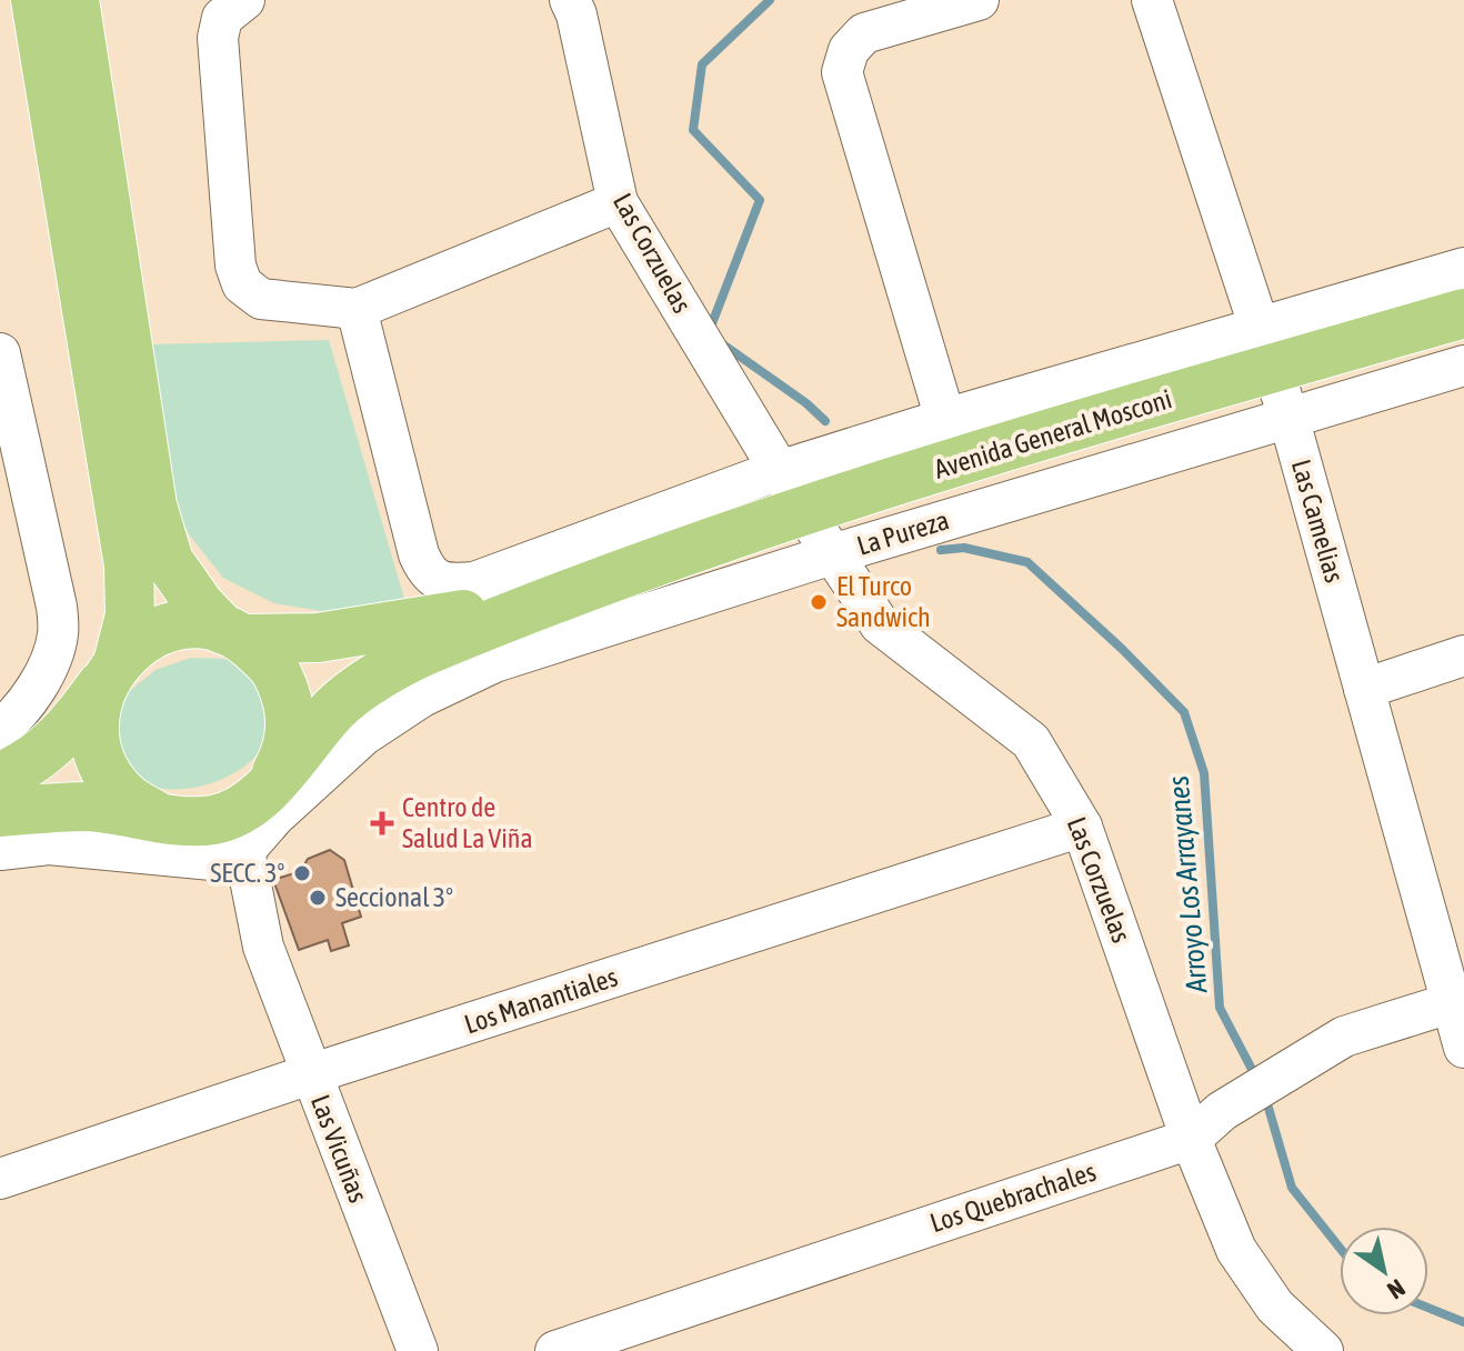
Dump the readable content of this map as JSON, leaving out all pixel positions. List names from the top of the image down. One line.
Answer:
{"streets":{"main road":["Avenida General Mosconi"],"street":["Las Corzuelas","Las Camelias","La Pureza","Los Manantiales","Las Vicuñas","Los Quebrachales"]},"crossings":[["Las Corzuelas","Avenida General Mosconi"],["Las Corzuelas","La Pureza"],["Las Corzuelas","Los Manantiales"],["Las Corzuelas","Los Quebrachales"],["Avenida General Mosconi","Las Camelias"],["Las Camelias","La Pureza"],["Las Camelias","Los Quebrachales"],["La Pureza","Las Vicuñas"],["Los Manantiales","Las Vicuñas"]],"water":["Arroyo Los Arrayanes"],"places":{"other":["El Turco Sandwich","SECC. 3º","Seccional 3º"],"health":["Centro de Salud La Viña"]},"north":"bottom right"}
